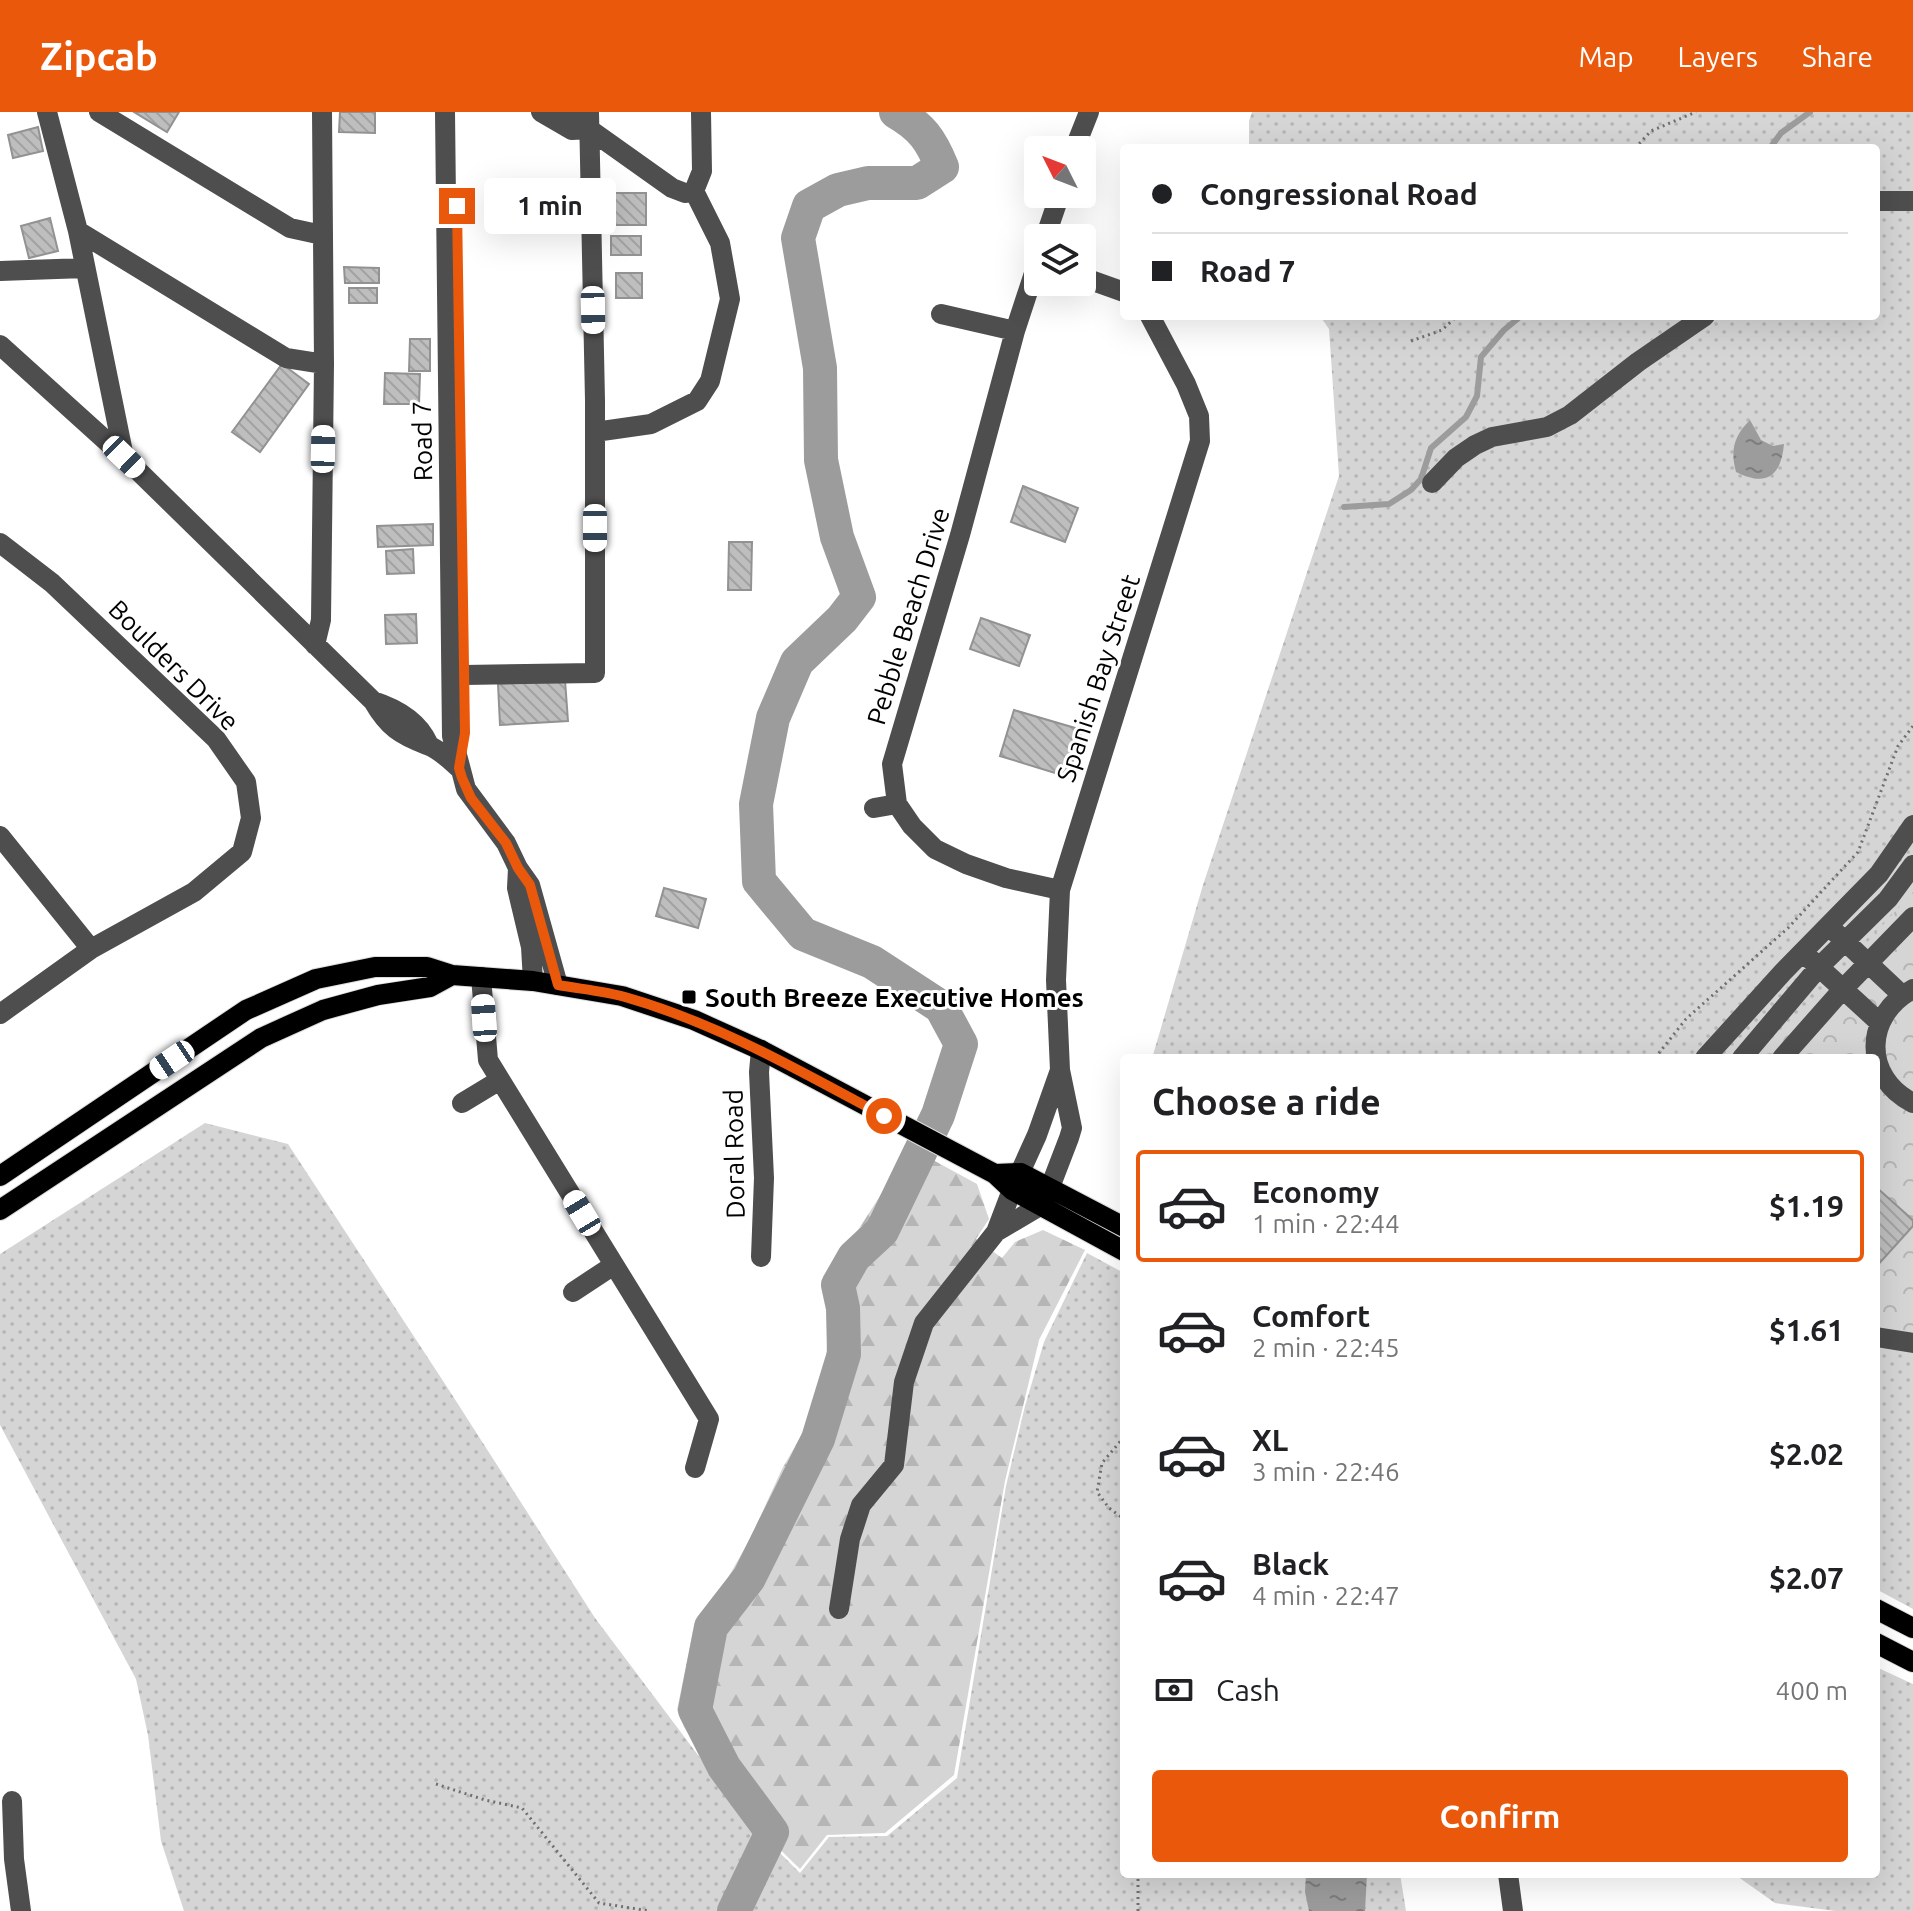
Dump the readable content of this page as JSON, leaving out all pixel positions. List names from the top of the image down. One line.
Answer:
{"streets":{"street":["Road 7","Pebble Beach Drive","Boulders Drive","Spanish Bay Street","Doral Road"]},"places":{"transit":["South Breeze Executive Homes"]},"north":"top left","page":{"header":"Zipcab","nav":["Map","Layers","Share"],"banner":["Congressional Road","Road 7"],"bubble":"1 min","heading":"Choose a ride","list":[{"name":"Economy","note":"1 min · 22:44","value":"$1.19"},{"name":"Comfort","note":"2 min · 22:45","value":"$1.61"},{"name":"XL","note":"3 min · 22:46","value":"$2.02"},{"name":"Black","note":"4 min · 22:47","value":"$2.07"}],"pay":["Cash","400 m"],"buttons":"Confirm"}}
